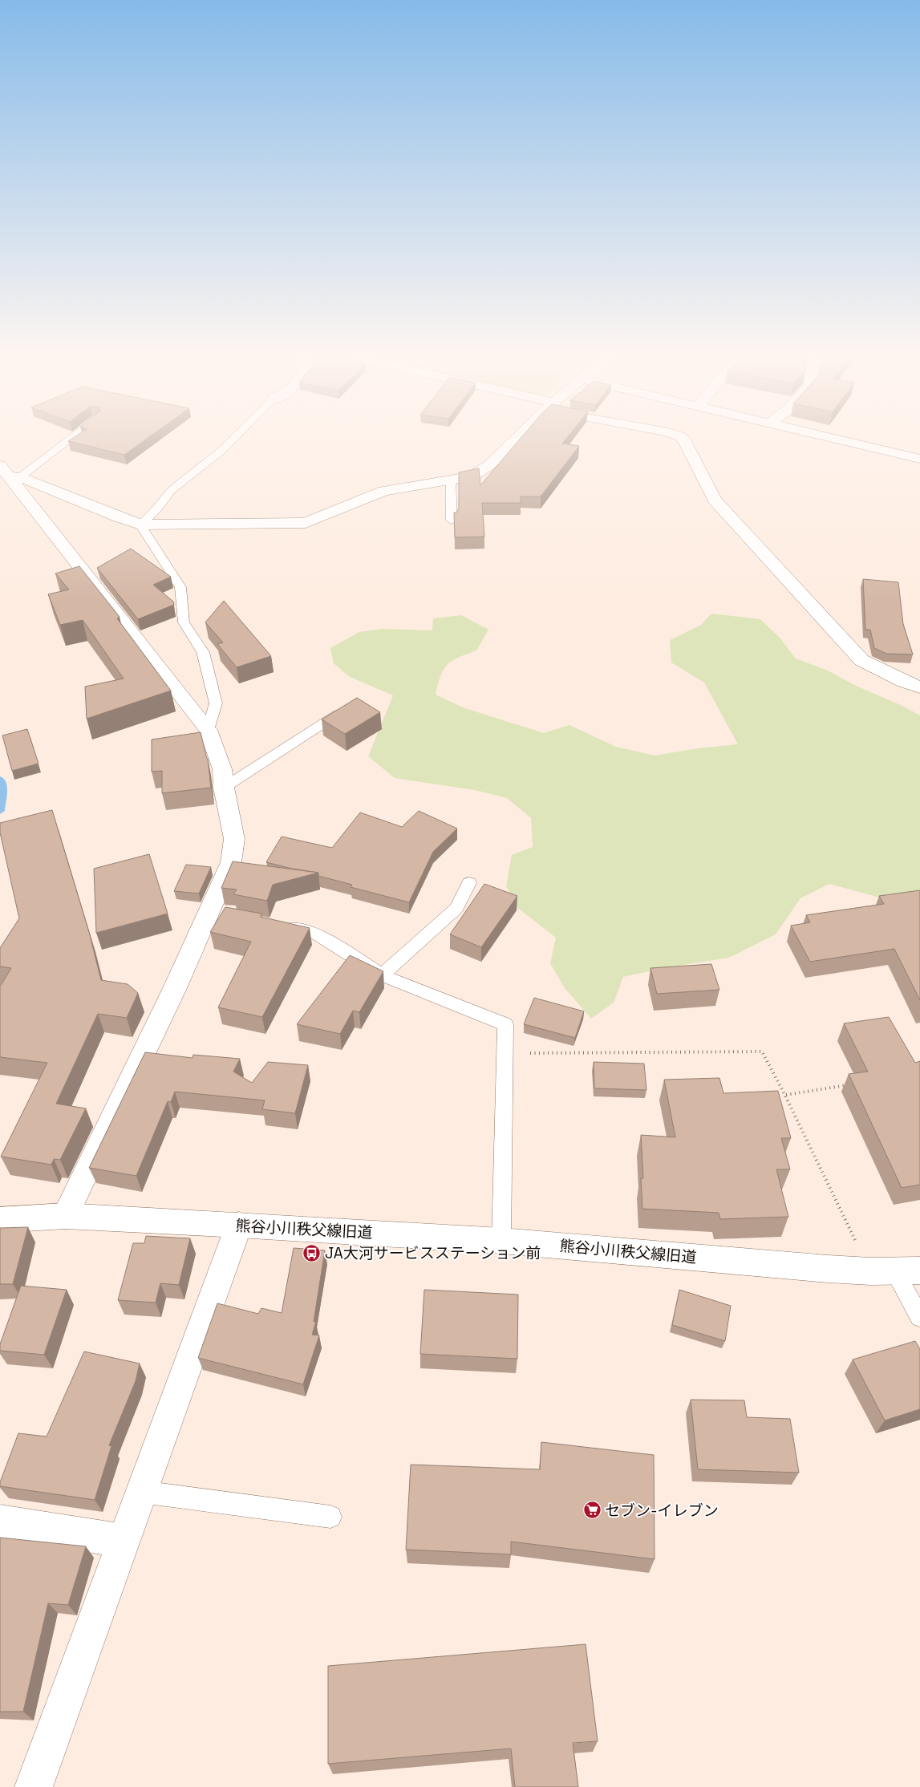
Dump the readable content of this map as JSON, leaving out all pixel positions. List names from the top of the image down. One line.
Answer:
{"streets":{"street":["熊谷小川秩父線旧道"]},"places":{"bus stop":["JA大河サービスステーション前"],"supermarket":["セブン-イレブン"]}}
